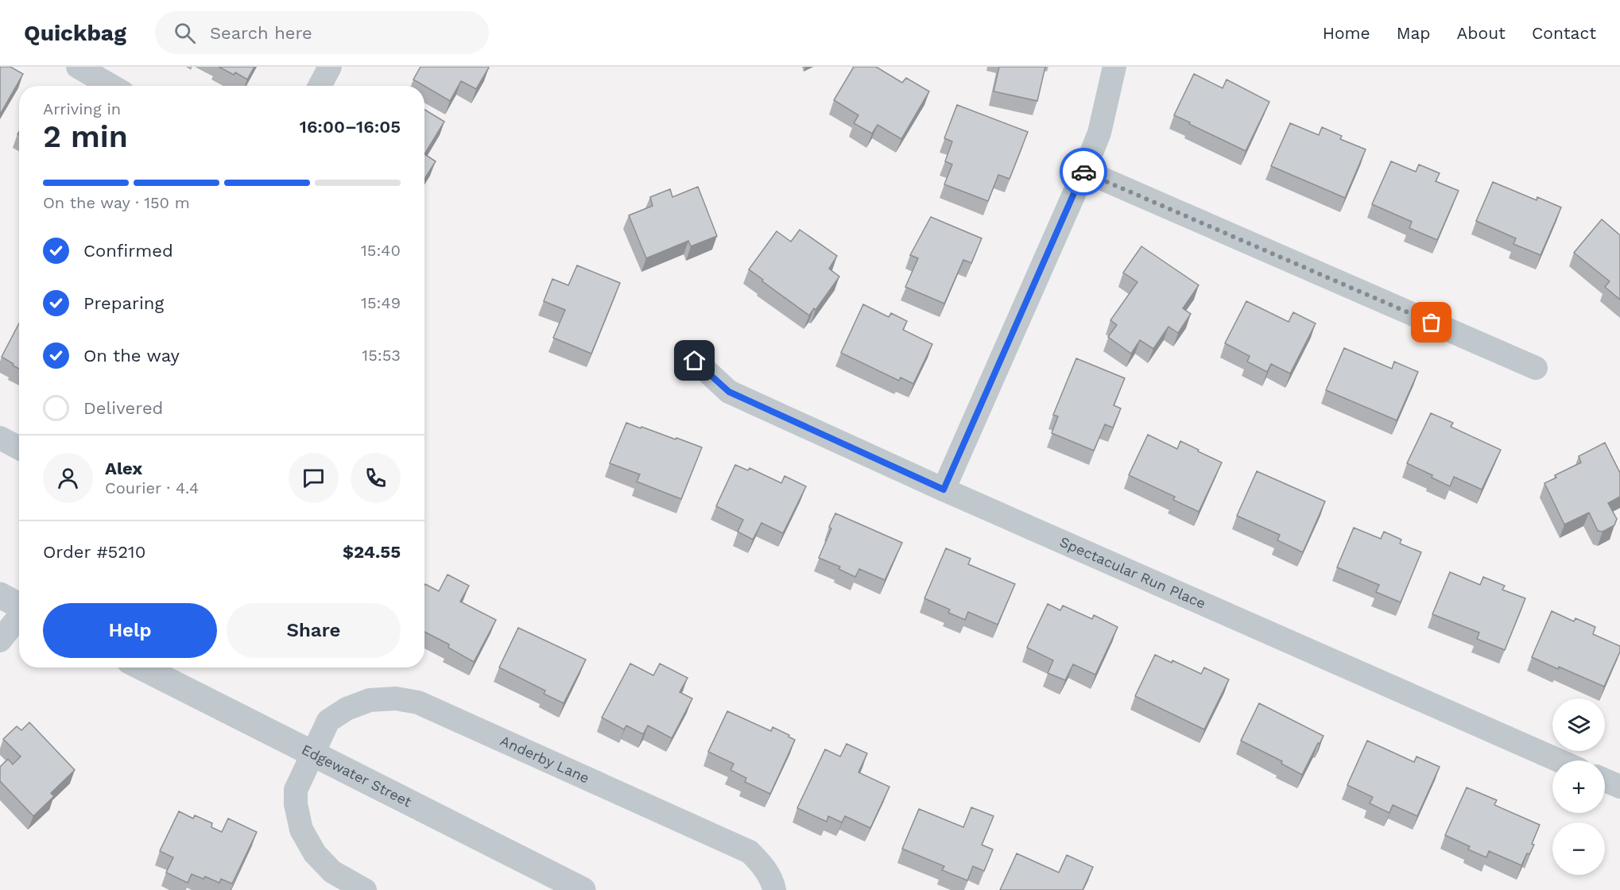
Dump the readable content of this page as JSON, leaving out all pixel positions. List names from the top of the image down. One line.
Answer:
{"streets":{"street":["Spectacular Run Place","Anderby Lane","Edgewater Street"]},"crossings":[["Anderby Lane","Edgewater Street"]],"page":{"header":"Quickbag","search":"Search here","nav":["Home","Map","About","Contact"],"heading":["2 min","Arriving in","16:00–16:05"],"panel":["Alex","Courier · 4.4","Order #5210","$24.55"],"bar":"On the way · 150 m","list":[["Confirmed","15:40"],["Preparing","15:49"],["On the way","15:53"],"Delivered"],"buttons":["Help","Share"],"map_buttons":["+","−"]}}
